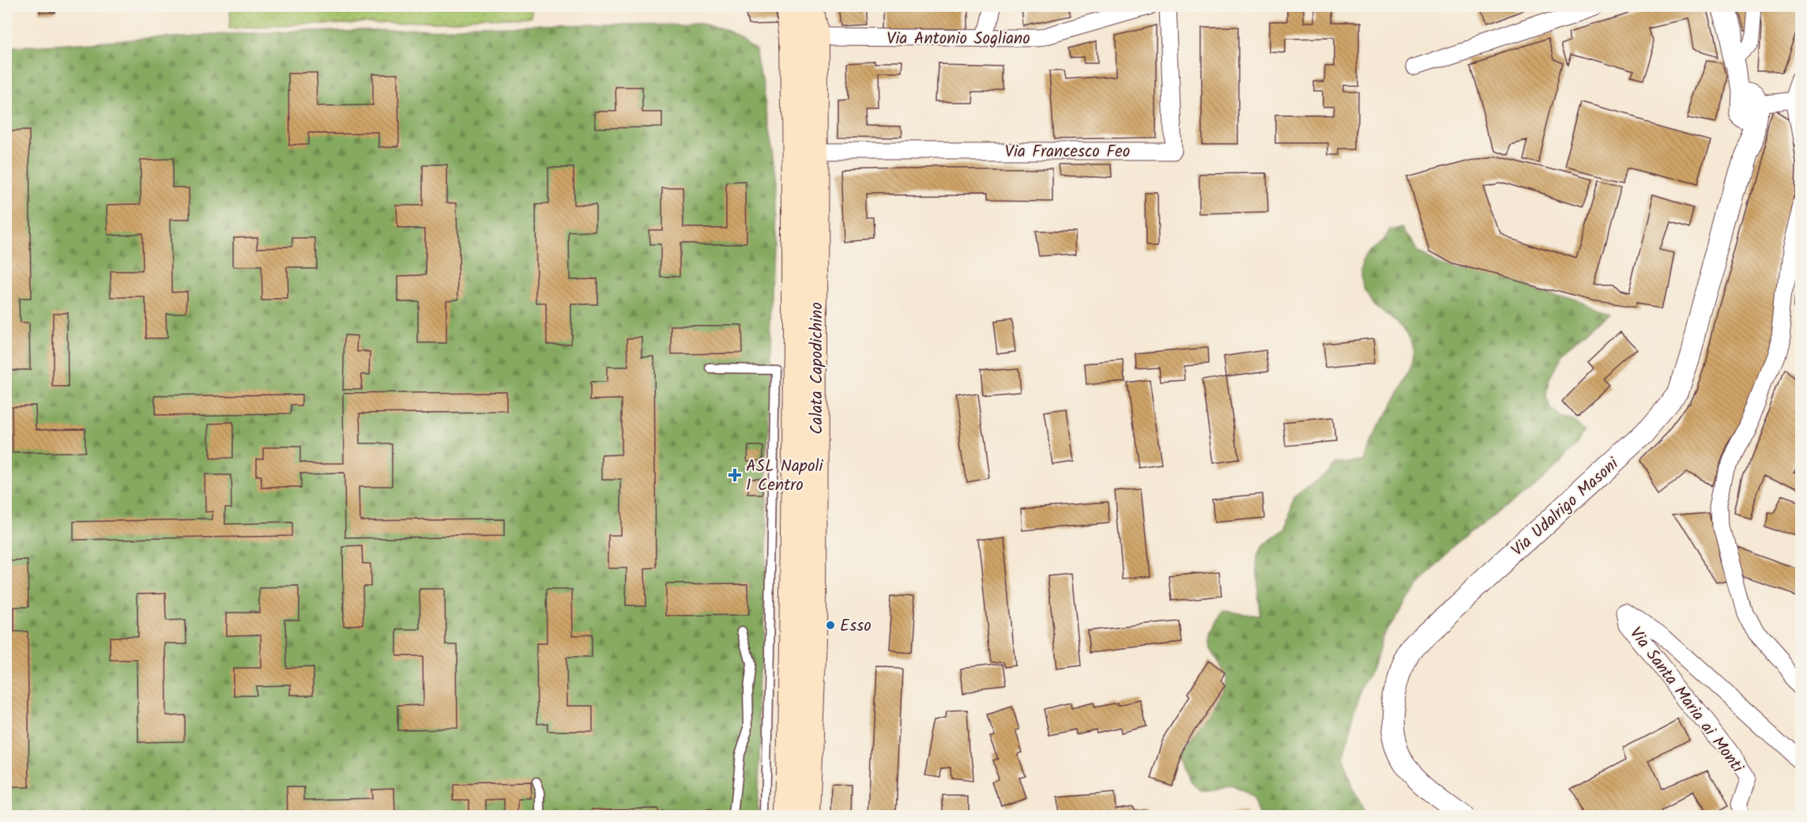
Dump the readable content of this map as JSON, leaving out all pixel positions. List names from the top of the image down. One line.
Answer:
{"streets":{"main road":["Via Antonio Sogliano","Calata Capodichino"],"street":["Via Francesco Feo","Via Udalrigo Masoni","Via Santa Maria ai Monti"]},"crossings":[["Via Antonio Sogliano","Calata Capodichino"],["Via Francesco Feo","Calata Capodichino"]],"places":{"health":["ASL Napoli 1 Centro"],"other":["Esso"]}}
